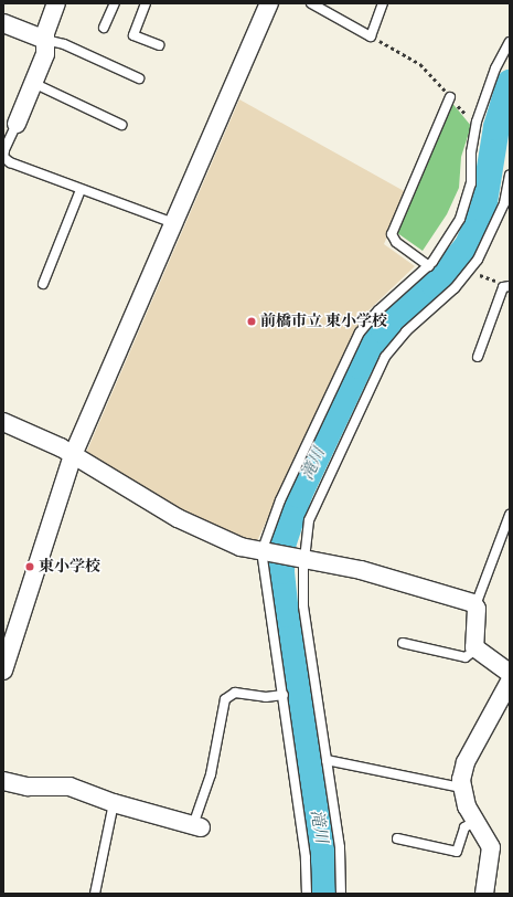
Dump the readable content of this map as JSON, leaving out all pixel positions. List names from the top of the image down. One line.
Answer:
{"water":["滝川"],"places":["前橋市立 東小学校","東小学校"]}
